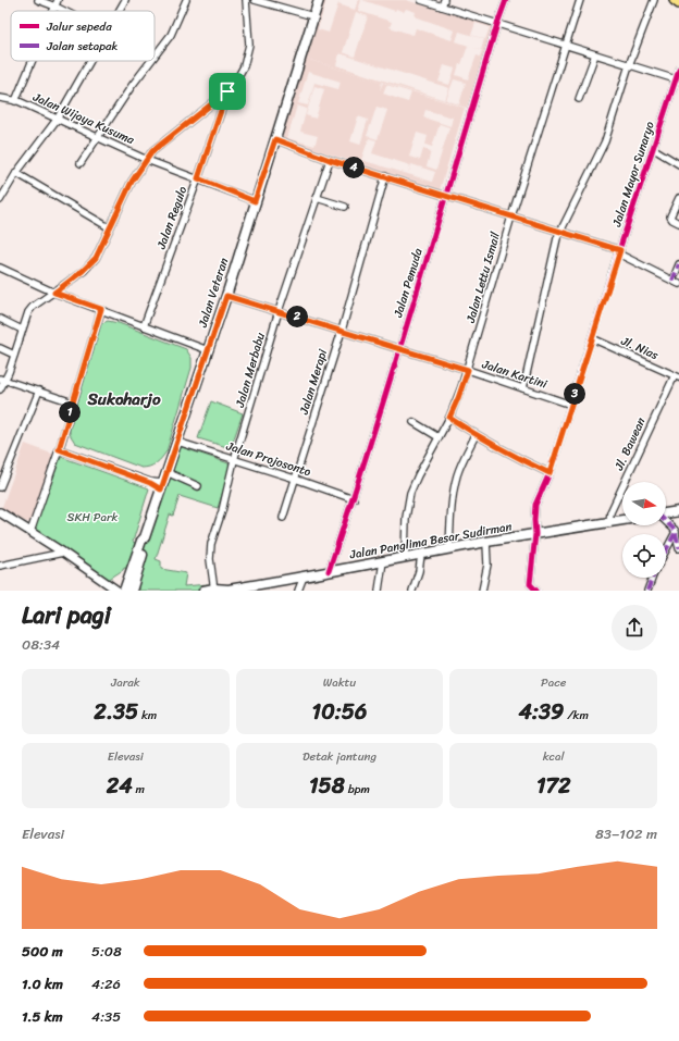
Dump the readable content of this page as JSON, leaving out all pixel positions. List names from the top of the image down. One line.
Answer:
{"streets":{"main road":["Jalan Veteran","Jalan Panglima Besar Sudirman"],"street":["Jalan Wijaya Kusuma","Jalan Mayor Sunaryo","Jalan Regulo","Jalan Lettu Ismail","Jalan Pemuda","Jl. Nias","Jalan Merbabu","Jalan Kartini","Jalan Merapi","Jl. Bawean","Jalan Projosonto"]},"crossings":[["Jalan Wijaya Kusuma","Jalan Regulo"],["Jalan Wijaya Kusuma","Jalan Veteran"],["Jalan Mayor Sunaryo","Jl. Nias"],["Jalan Mayor Sunaryo","Jalan Kartini"],["Jalan Mayor Sunaryo","Jalan Panglima Besar Sudirman"],["Jalan Lettu Ismail","Jalan Kartini"],["Jalan Lettu Ismail","Jalan Panglima Besar Sudirman"],["Jalan Pemuda","Jalan Kartini"],["Jalan Pemuda","Jalan Projosonto"],["Jalan Pemuda","Jalan Panglima Besar Sudirman"],["Jalan Veteran","Jalan Kartini"],["Jalan Veteran","Jalan Projosonto"],["Jl. Nias","Jl. Bawean"],["Jalan Merbabu","Jalan Kartini"],["Jalan Merbabu","Jalan Projosonto"],["Jalan Merbabu","Jalan Panglima Besar Sudirman"],["Jalan Kartini","Jalan Merapi"],["Jalan Merapi","Jalan Projosonto"],["Jl. Bawean","Jalan Panglima Besar Sudirman"]],"districts":["Sukoharjo"],"parks":["SKH Park"],"legend":["Jalur sepeda","Jalan setapak"],"north":"right","page":{"pins":["4","2","3","1"],"heading":["Lari pagi","08:34"],"stats":[["Jarak","2.35 km"],["Waktu","10:56"],["Pace","4:39 /km"],["Elevasi","24 m"],["Detak jantung","158 bpm"],["kcal","172"]],"chart":["Elevasi","83–102 m"],"list":[{"name":"500 m","note":"5:08"},{"name":"1.0 km","note":"4:26"},{"name":"1.5 km","note":"4:35"}]}}
